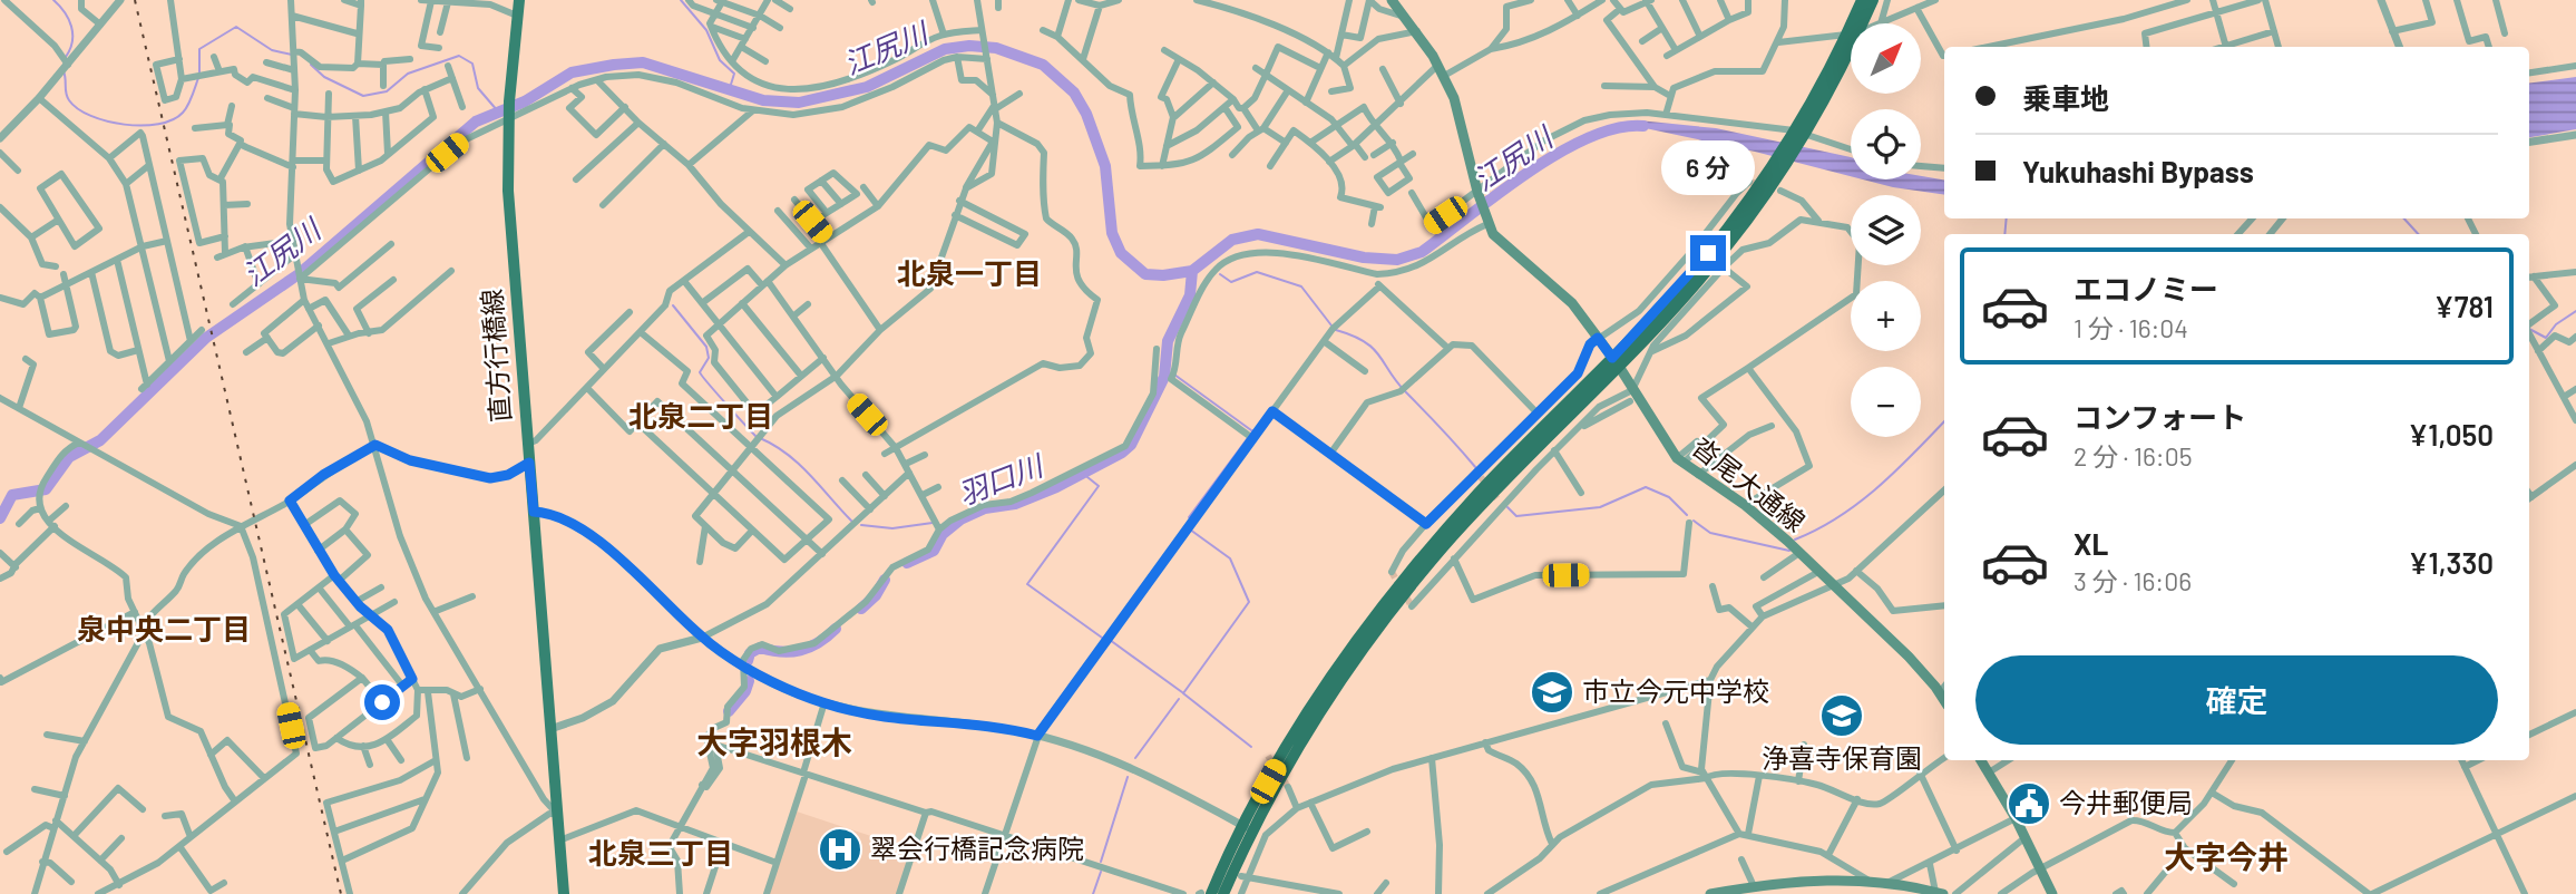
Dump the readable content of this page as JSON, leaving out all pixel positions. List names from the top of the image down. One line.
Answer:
{"streets":{"main road":["直方行橋線","沓尾大通線"]},"districts":["北泉一丁目","北泉二丁目","泉中央二丁目","大字羽根木","北泉三丁目","大字今井"],"water":["江尻川","羽口川"],"places":{"school or university":["市立今元中学校","浄喜寺保育園"],"public building":["今井郵便局"],"hospital":["翠会行橋記念病院"]},"north":"top right","page":{"map_buttons":["+","−"],"banner":["乗車地","Yukuhashi Bypass"],"bubble":"6 分","list":[{"name":"エコノミー","note":"1 分 · 16:04","value":"¥781"},{"name":"コンフォート","note":"2 分 · 16:05","value":"¥1,050"},{"name":"XL","note":"3 分 · 16:06","value":"¥1,330"}],"buttons":"確定"}}
